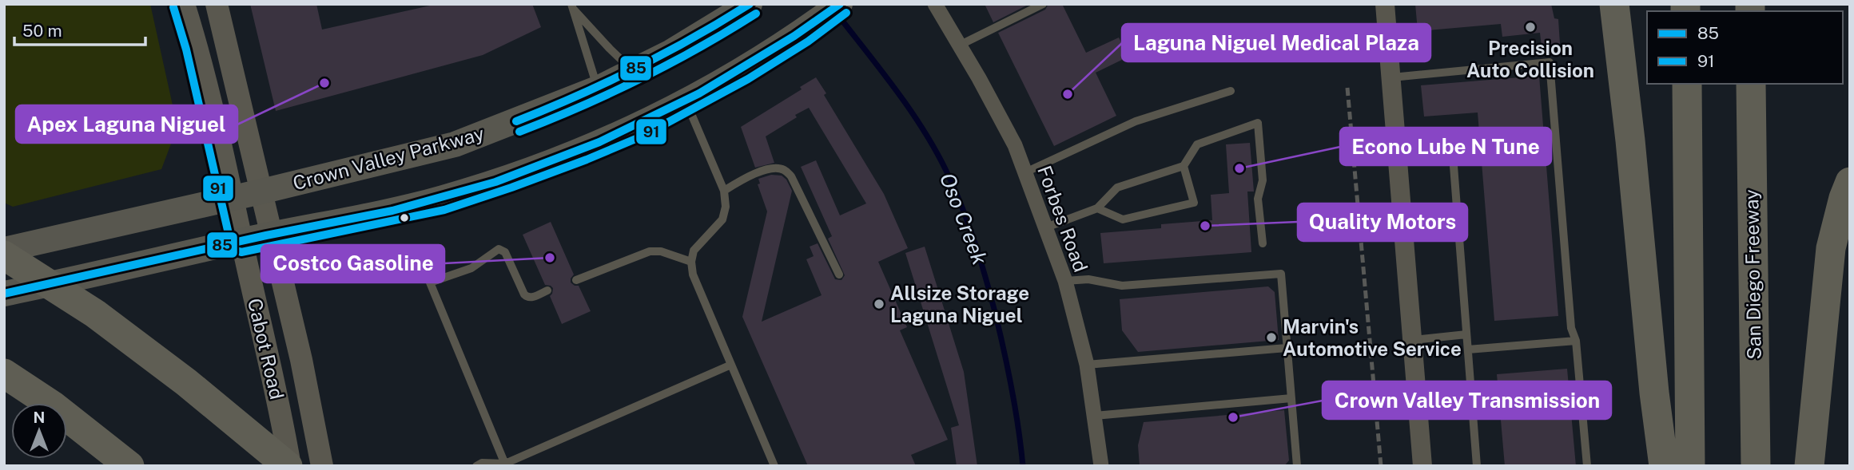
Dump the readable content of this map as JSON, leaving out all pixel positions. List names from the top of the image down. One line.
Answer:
{"streets":{"highway":["San Diego Freeway"],"main road":["Crown Valley Parkway","Cabot Road"],"street":["Forbes Road"]},"crossings":[["Crown Valley Parkway","Cabot Road"]],"water":["Oso Creek"],"places":["Precision Auto Collision","Apex Laguna Niguel","Laguna Niguel Medical Plaza","Econo Lube N Tune","Quality Motors","Costco Gasoline","Allsize Storage Laguna Niguel","Marvin's Automotive Service","Crown Valley Transmission"],"lines":["transit line 85","transit line 91"],"legend":["85","91"],"scale_bar":"50 m","north":"top"}
